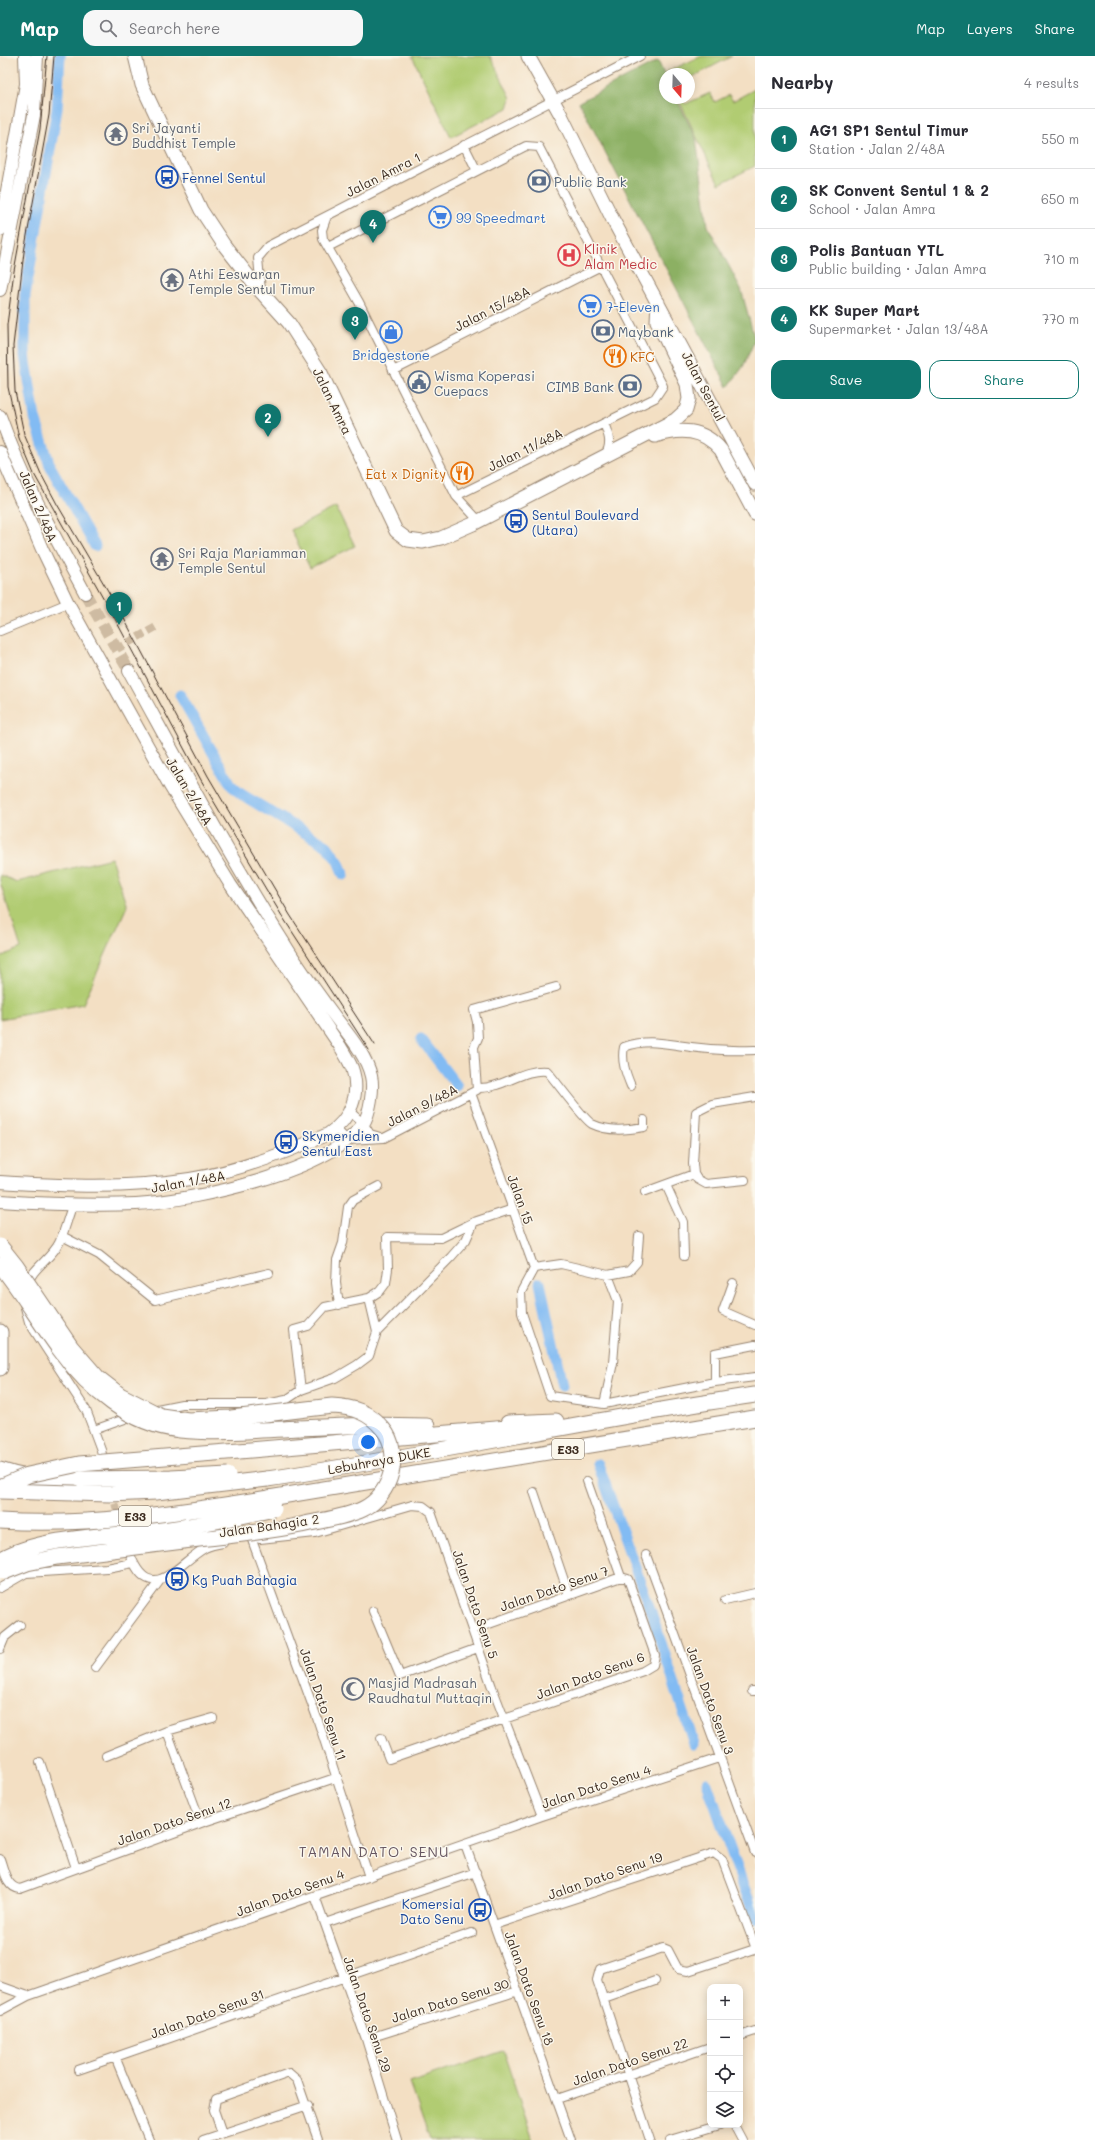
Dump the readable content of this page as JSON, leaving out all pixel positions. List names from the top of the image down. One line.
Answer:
{"streets":{"highway":["E33","Lebuhraya DUKE"],"main road":["Jalan Sentul","Jalan Amra","Jalan 2/48A","Jalan 1/48A"],"street":["Jalan Amra 1","Jalan 15/48A","Jalan 11/48A","Jalan 9/48A","Jalan 15","Jalan Bahagia 2","Jalan Dato Senu 7","Jalan Dato Senu 5","Jalan Dato Senu 6","Jalan Dato Senu 3","Jalan Dato Senu 11","Jalan Dato Senu 4","Jalan Dato Senu 12","Jalan Dato Senu 19","Jalan Dato Senu 18","Jalan Dato Senu 30","Jalan Dato Senu 31","Jalan Dato Senu 29","Jalan Dato Senu 22"]},"crossings":[["Jalan Amra 1","Jalan Sentul"],["Jalan Amra 1","Jalan Amra"],["Jalan 15/48A","Jalan 11/48A"],["Jalan Sentul","Jalan Amra"],["Jalan 2/48A","Jalan 9/48A"],["Jalan 2/48A","Jalan 1/48A"],["Jalan 9/48A","Jalan 1/48A"],["Jalan 9/48A","Jalan 15"],["Jalan Bahagia 2","Jalan Dato Senu 5"],["Jalan Bahagia 2","Jalan Dato Senu 11"],["Jalan Dato Senu 7","Jalan Dato Senu 5"],["Jalan Dato Senu 7","Jalan Dato Senu 6"],["Jalan Dato Senu 5","Jalan Dato Senu 6"],["Jalan Dato Senu 5","Jalan Dato Senu 4"],["Jalan Dato Senu 3","Jalan Dato Senu 4"],["Jalan Dato Senu 11","Jalan Dato Senu 4"],["Jalan Dato Senu 11","Jalan Dato Senu 12"],["Jalan Dato Senu 4","Jalan Dato Senu 18"],["Jalan Dato Senu 4","Jalan Dato Senu 29"],["Jalan Dato Senu 19","Jalan Dato Senu 18"],["Jalan Dato Senu 18","Jalan Dato Senu 30"],["Jalan Dato Senu 18","Jalan Dato Senu 22"],["Jalan Dato Senu 30","Jalan Dato Senu 29"],["Jalan Dato Senu 31","Jalan Dato Senu 29"]],"districts":["TAMAN DATO' SENU"],"places":{"temple":["Sri Jayanti Buddhist Temple","Athi Eeswaran Temple Sentul Timur","Sri Raja Mariamman Temple Sentul"],"bus stop":["Fennel Sentul","Sentul Boulevard (Utara)","Skymeridien Sentul East","Kg Puah Bahagia","Komersial Dato Senu"],"bank":["Public Bank","Maybank","CIMB Bank"],"supermarket":["99 Speedmart","7-Eleven"],"hospital":["Klinik Alam Medic"],"shop":["Bridgestone"],"restaurant":["KFC","Eat x Dignity"],"public building":["Wisma Koperasi Cuepacs"],"mosque":["Masjid Madrasah Raudhatul Muttaqin"]},"north":"bottom","page":{"header":"Map","search":"Search here","nav":["Map","Layers","Share"],"heading":["Nearby","4 results"],"list":[{"mark":"1","name":"AG1 SP1 Sentul Timur","note":"Station · Jalan 2/48A","value":"550 m"},{"mark":"2","name":"SK Convent Sentul 1 & 2","note":"School · Jalan Amra","value":"650 m"},{"mark":"3","name":"Polis Bantuan YTL","note":"Public building · Jalan Amra","value":"710 m"},{"mark":"4","name":"KK Super Mart","note":"Supermarket · Jalan 13/48A","value":"770 m"}],"pins":["4","3","2","1"],"buttons":["Save","Share"],"map_buttons":["+","−"]}}
